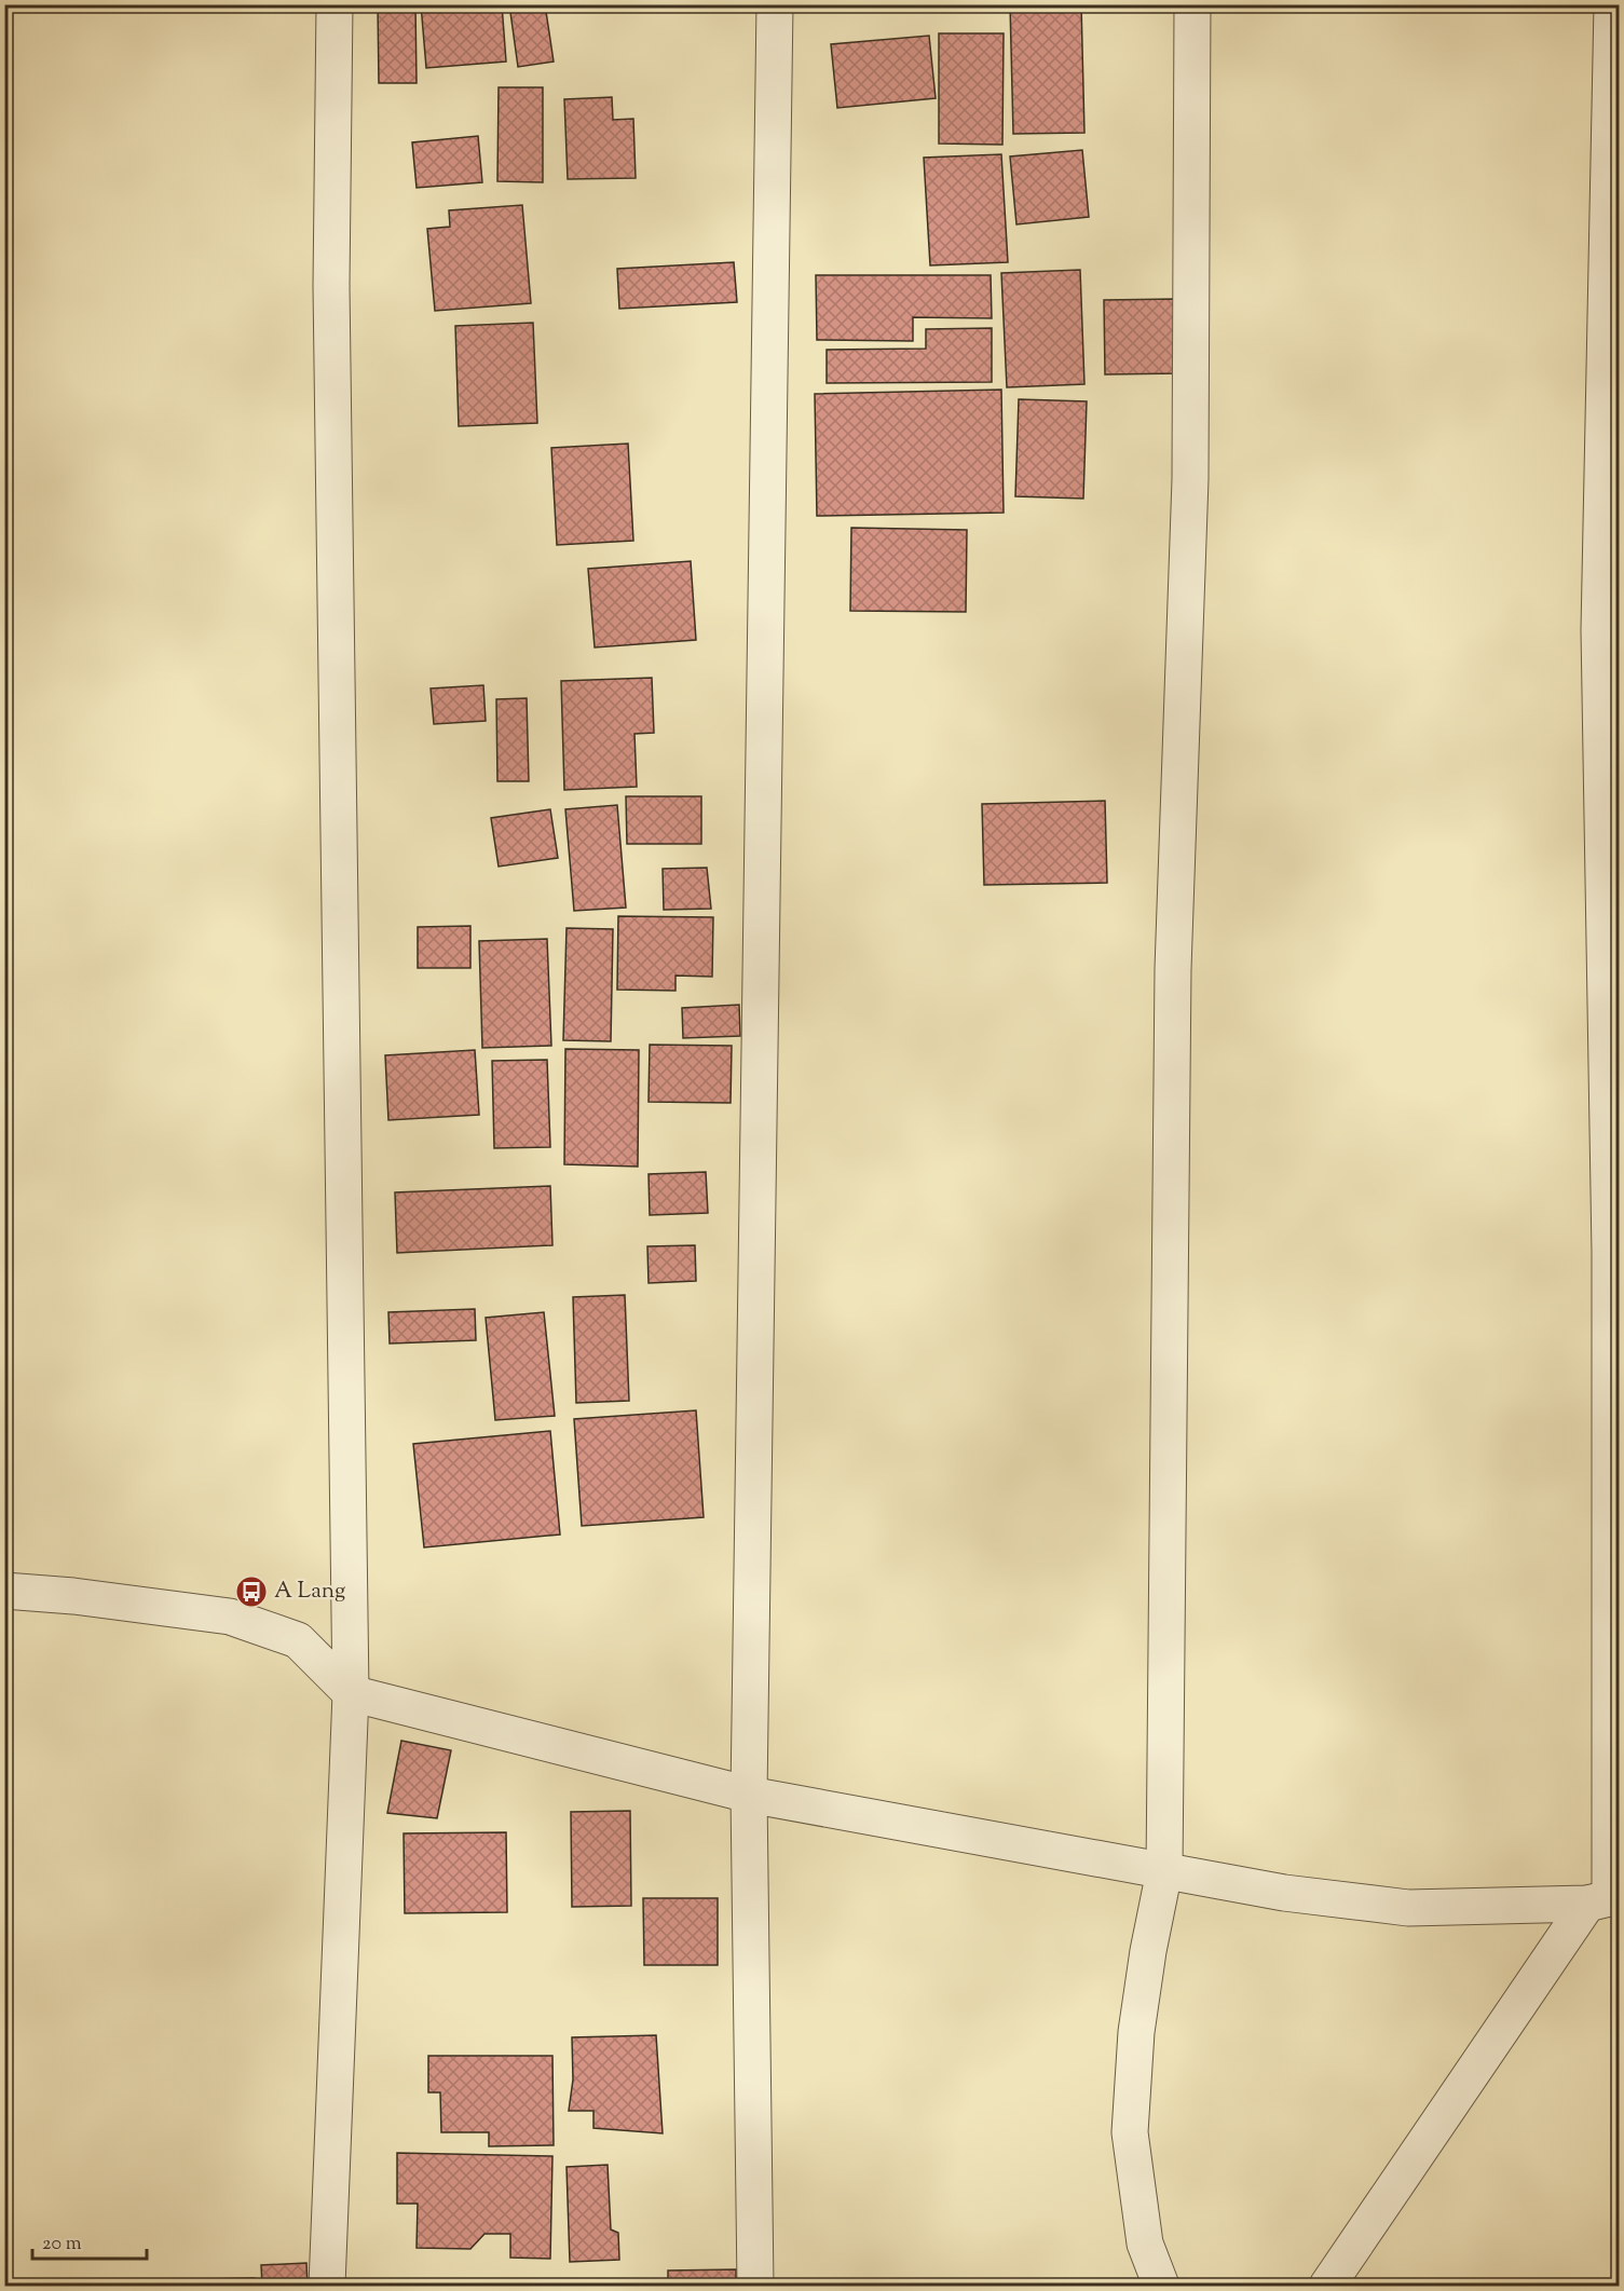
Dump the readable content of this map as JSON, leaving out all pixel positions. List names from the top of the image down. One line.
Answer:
{"places":{"bus stop":["A Lang"]},"scale_bar":"20 m"}
